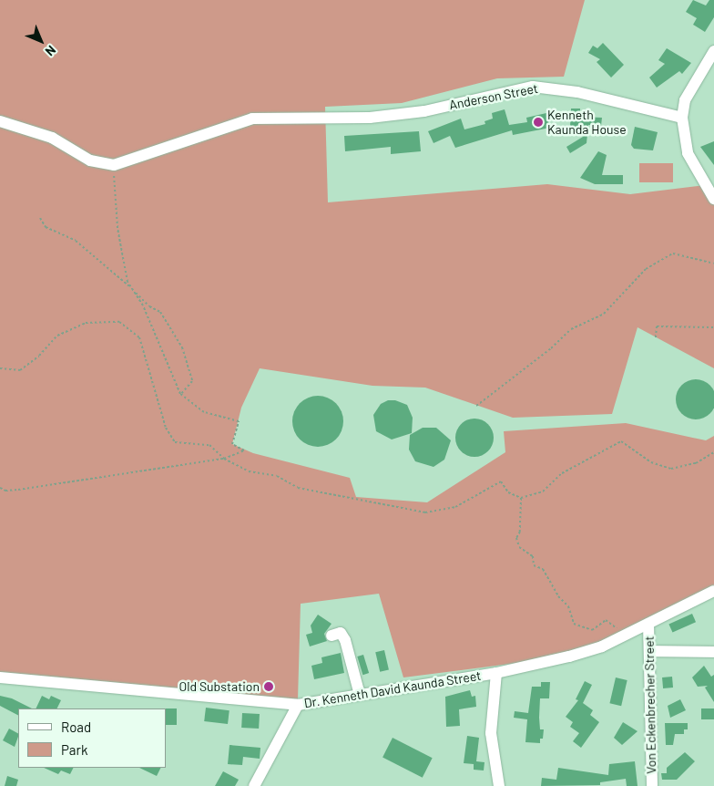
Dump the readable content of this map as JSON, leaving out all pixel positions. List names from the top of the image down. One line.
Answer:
{"streets":{"street":["Anderson Street","Dr. Kenneth David Kaunda Street","Von Eckenbrecher Street"]},"crossings":[["Dr. Kenneth David Kaunda Street","Von Eckenbrecher Street"]],"places":["Kenneth Kaunda House","Old Substation"],"legend":["Road","Park"],"north":"bottom right"}
